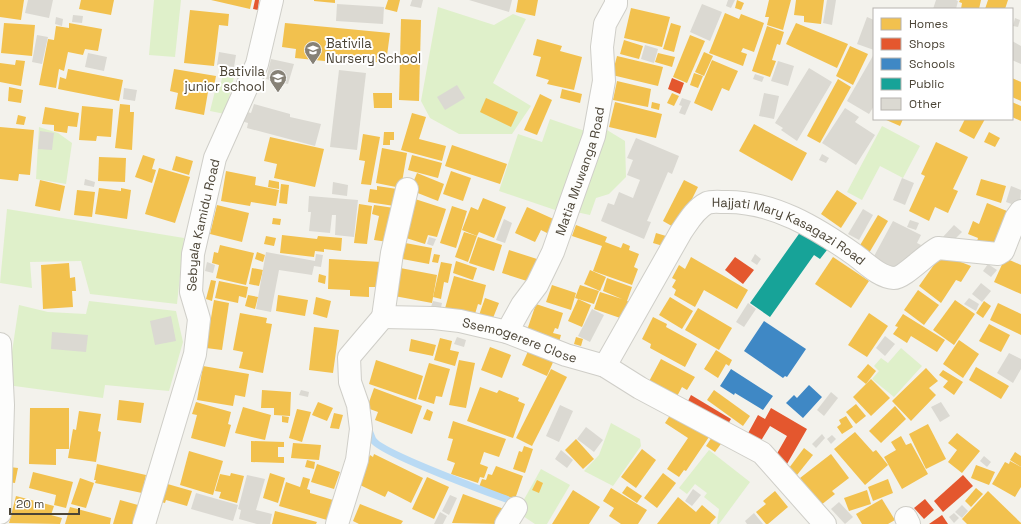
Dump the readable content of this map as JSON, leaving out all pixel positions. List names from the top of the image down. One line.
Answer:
{"streets":{"street":["Matia Muwanga Road","Sebyala Kamidu Road","Hajjati Mary Kasagazi Road","Ssemogerere Close"]},"crossings":[["Matia Muwanga Road","Ssemogerere Close"],["Hajjati Mary Kasagazi Road","Ssemogerere Close"]],"places":{"school or university":["Bativila Nursery School","Bativila junior school"]},"legend":["Homes","Shops","Schools","Public","Other"],"scale_bar":"20 m"}
